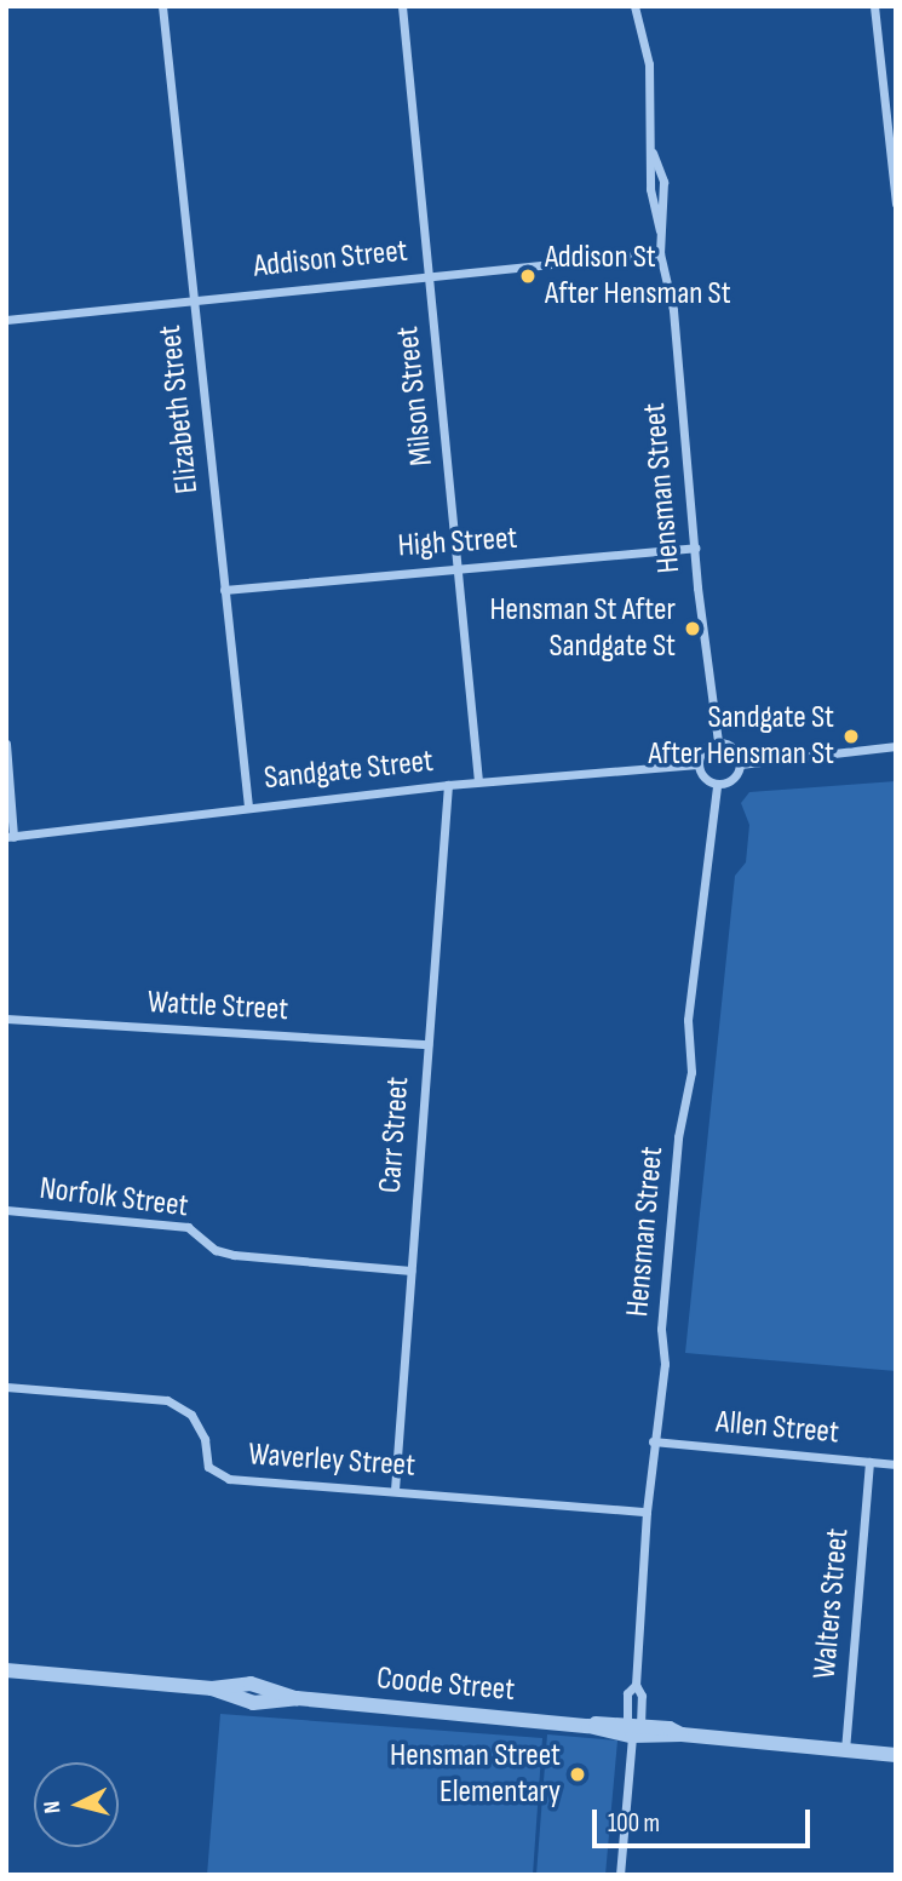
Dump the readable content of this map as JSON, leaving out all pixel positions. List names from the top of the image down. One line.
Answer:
{"streets":{"street":["Addison Street","Milson Street","Elizabeth Street","Hensman Street","High Street","Sandgate Street","Wattle Street","Carr Street","Norfolk Street","Allen Street","Waverley Street","Walters Street","Coode Street"]},"crossings":[["Addison Street","Milson Street"],["Addison Street","Elizabeth Street"],["Addison Street","Hensman Street"],["Milson Street","High Street"],["Milson Street","Sandgate Street"],["Elizabeth Street","High Street"],["Elizabeth Street","Sandgate Street"],["Hensman Street","High Street"],["Hensman Street","Sandgate Street"],["Hensman Street","Allen Street"],["Hensman Street","Waverley Street"],["Hensman Street","Coode Street"],["Sandgate Street","Carr Street"],["Wattle Street","Carr Street"],["Carr Street","Norfolk Street"],["Carr Street","Waverley Street"],["Allen Street","Walters Street"],["Walters Street","Coode Street"]],"places":["Addison St After Hensman St","Hensman St After Sandgate St","Sandgate St After Hensman St","Hensman Street Elementary"],"scale_bar":"100 m","north":"left"}
